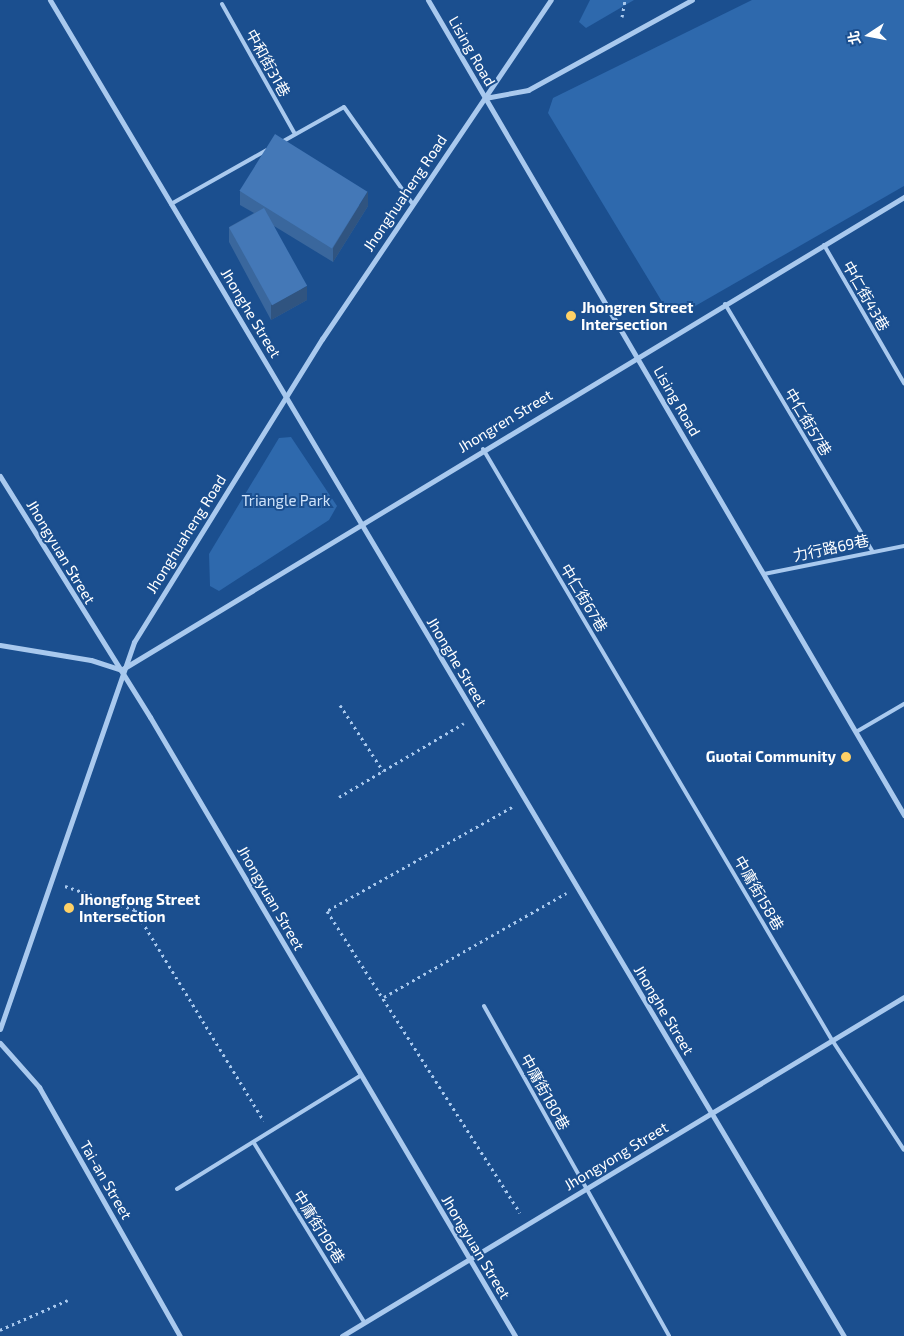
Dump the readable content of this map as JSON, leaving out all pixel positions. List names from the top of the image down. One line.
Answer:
{"streets":{"street":["Lising Road","Jhonghuaheng Road","Jhonghe Street","Jhongren Street","Jhongyuan Street","Jhongyong Street","Tai-an Street"],"lane":["中和街31巷","中仁街43巷","中仁街57巷","力行路69巷","中仁街67巷","中庸街158巷","中庸街180巷","中庸街196巷"]},"crossings":[["Lising Road","Jhonghuaheng Road"],["Lising Road","Jhongren Street"],["Lising Road","力行路69巷"],["Jhonghuaheng Road","Jhonghe Street"],["Jhonghuaheng Road","Jhongren Street"],["Jhonghuaheng Road","Jhongyuan Street"],["中仁街43巷","Jhongren Street"],["Jhonghe Street","Jhongren Street"],["Jhonghe Street","Jhongyong Street"],["Jhongren Street","中仁街57巷"],["Jhongren Street","Jhongyuan Street"],["Jhongren Street","中仁街67巷"],["中仁街57巷","力行路69巷"],["Jhongyuan Street","Jhongyong Street"],["中仁街67巷","中庸街158巷"],["中庸街158巷","Jhongyong Street"],["中庸街180巷","Jhongyong Street"],["Jhongyong Street","中庸街196巷"]],"parks":["Triangle Park"],"places":["Jhongren Street Intersection","Guotai Community","Jhongfong Street Intersection"],"north":"left"}
